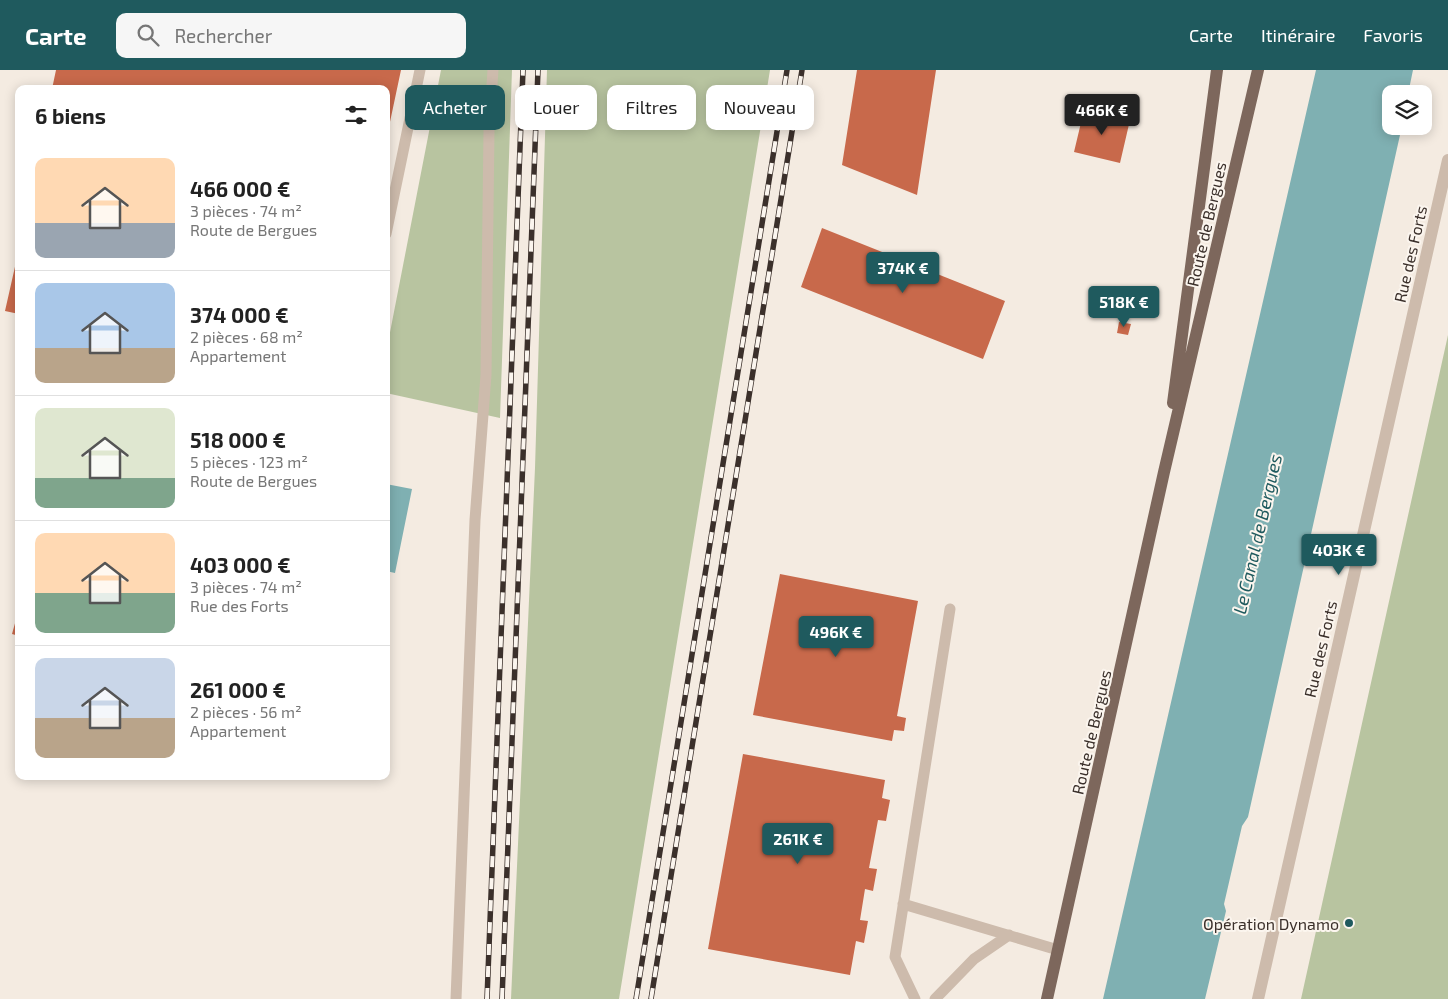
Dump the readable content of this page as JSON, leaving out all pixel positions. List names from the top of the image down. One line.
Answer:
{"streets":{"main road":["Route de Bergues"],"street":["Rue des Forts"]},"water":["Le Canal de Bergues"],"places":["Opération Dynamo"],"page":{"header":"Carte","search":"Rechercher","nav":["Carte","Itinéraire","Favoris"],"chip":["Acheter","Louer","Filtres","Nouveau"],"heading":"6 biens","price":["466K €","374K €","518K €","403K €","496K €","261K €"],"list":[{"name":"466 000 €","note":"3 pièces · 74 m² · Route de Bergues"},{"name":"374 000 €","note":"2 pièces · 68 m² · Appartement"},{"name":"518 000 €","note":"5 pièces · 123 m² · Route de Bergues"},{"name":"403 000 €","note":"3 pièces · 74 m² · Rue des Forts"},{"name":"261 000 €","note":"2 pièces · 56 m² · Appartement"}]}}
